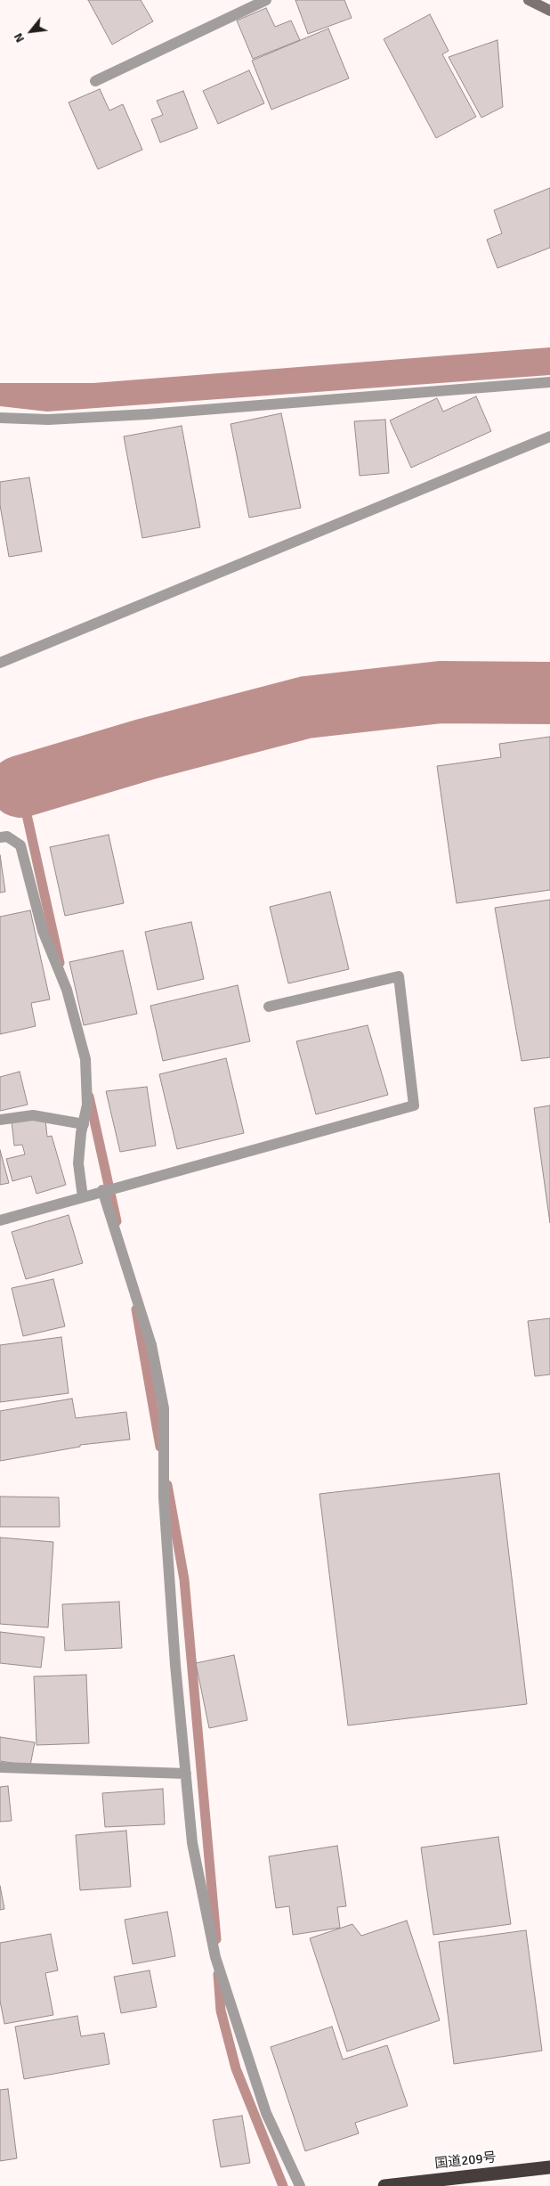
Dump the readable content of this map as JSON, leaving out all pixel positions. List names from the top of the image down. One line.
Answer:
{"streets":{"highway":["国道209号"]},"north":"bottom left"}
